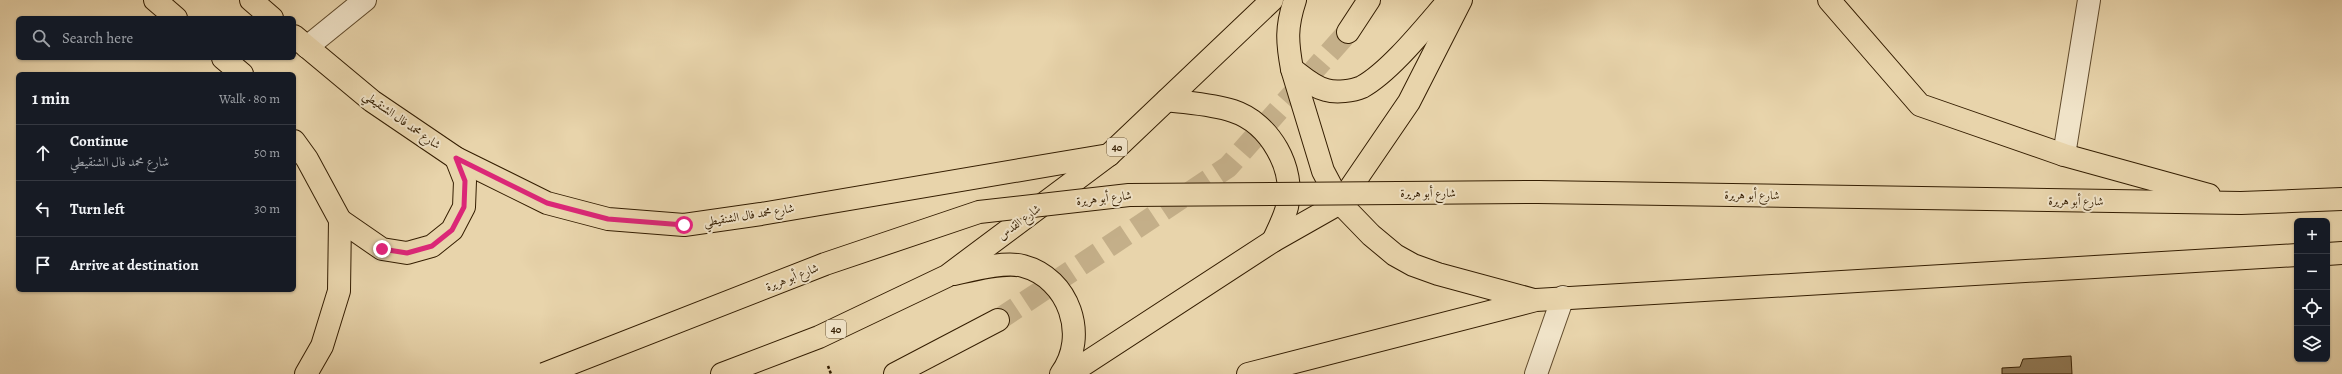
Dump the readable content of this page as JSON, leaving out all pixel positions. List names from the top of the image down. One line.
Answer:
{"streets":{"main road":["شارع محمد فال الشنقيطي","40","شارع أبو هريرة","شارع القدس"]},"crossings":[["شارع محمد فال الشنقيطي","شارع القدس"]],"page":{"search":"Search here","heading":["1 min","Walk · 80 m"],"list":[["Continue","شارع محمد فال الشنقيطي","50 m"],["Turn left","30 m"],"Arrive at destination"],"map_buttons":["+","−"]}}
